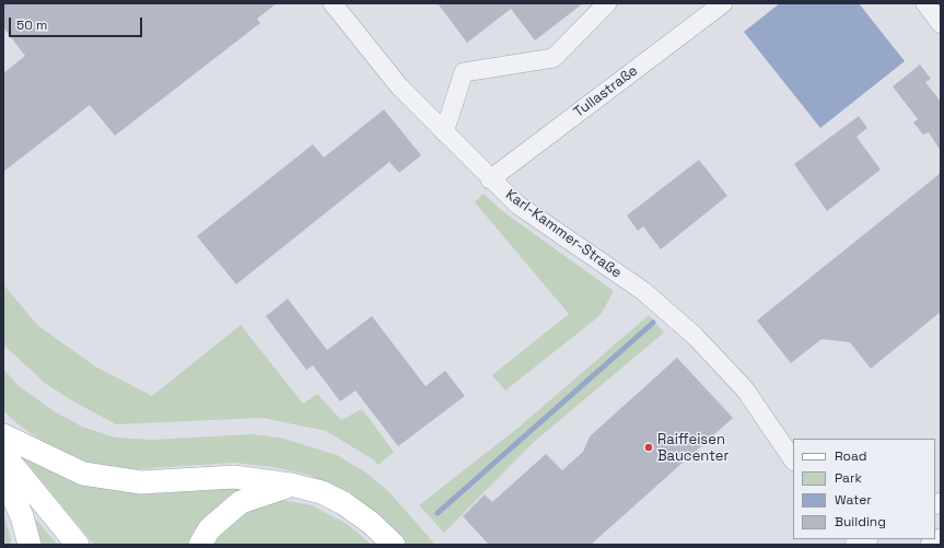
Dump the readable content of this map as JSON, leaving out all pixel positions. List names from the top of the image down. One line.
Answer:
{"streets":{"street":["Tullastraße","Karl-Kammer-Straße"]},"crossings":[["Tullastraße","Karl-Kammer-Straße"]],"places":["Raiffeisen Baucenter"],"legend":["Road","Park","Water","Building"],"scale_bar":"50 m"}
